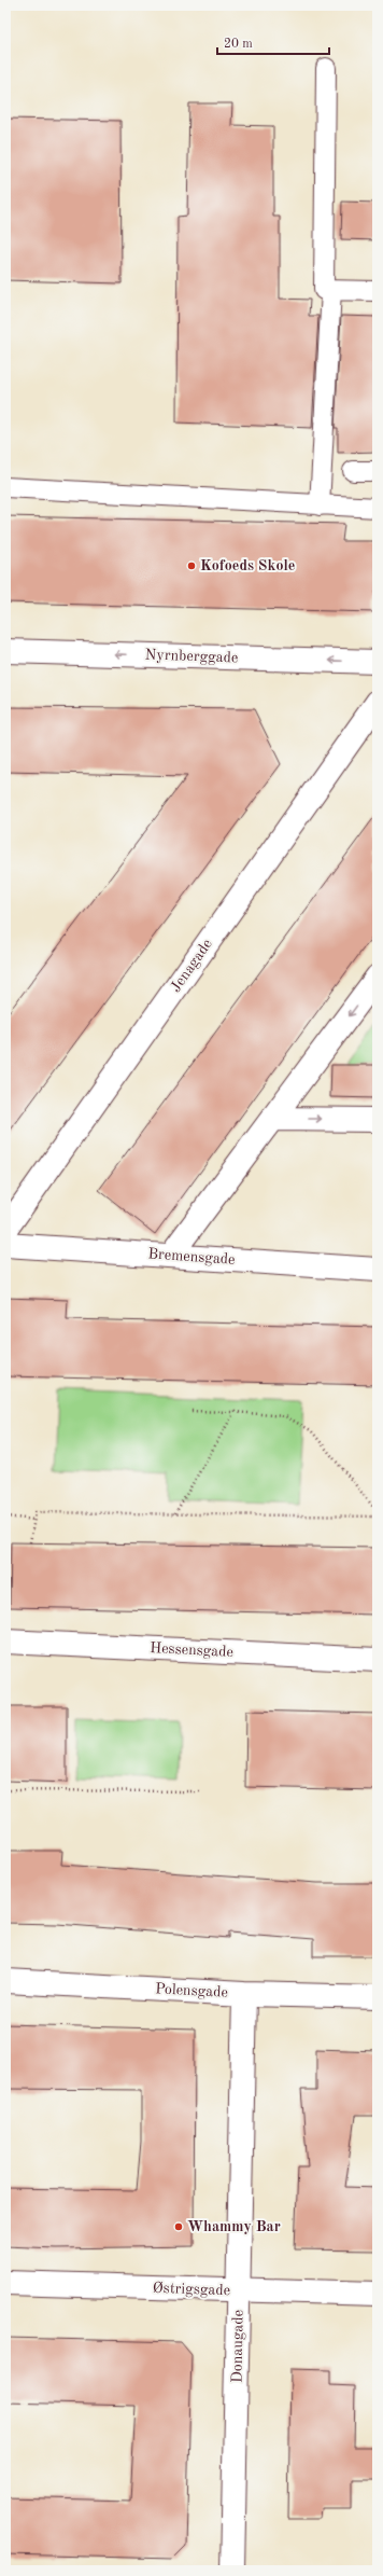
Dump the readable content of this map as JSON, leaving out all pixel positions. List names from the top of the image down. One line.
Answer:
{"streets":{"street":["Nyrnberggade","Jenagade","Bremensgade","Hessensgade","Polensgade","Østrigsgade","Donaugade"]},"crossings":[["Polensgade","Donaugade"],["Østrigsgade","Donaugade"]],"one_way":["Nyrnberggade"],"places":["Kofoeds Skole","Whammy Bar"],"scale_bar":"20 m"}
